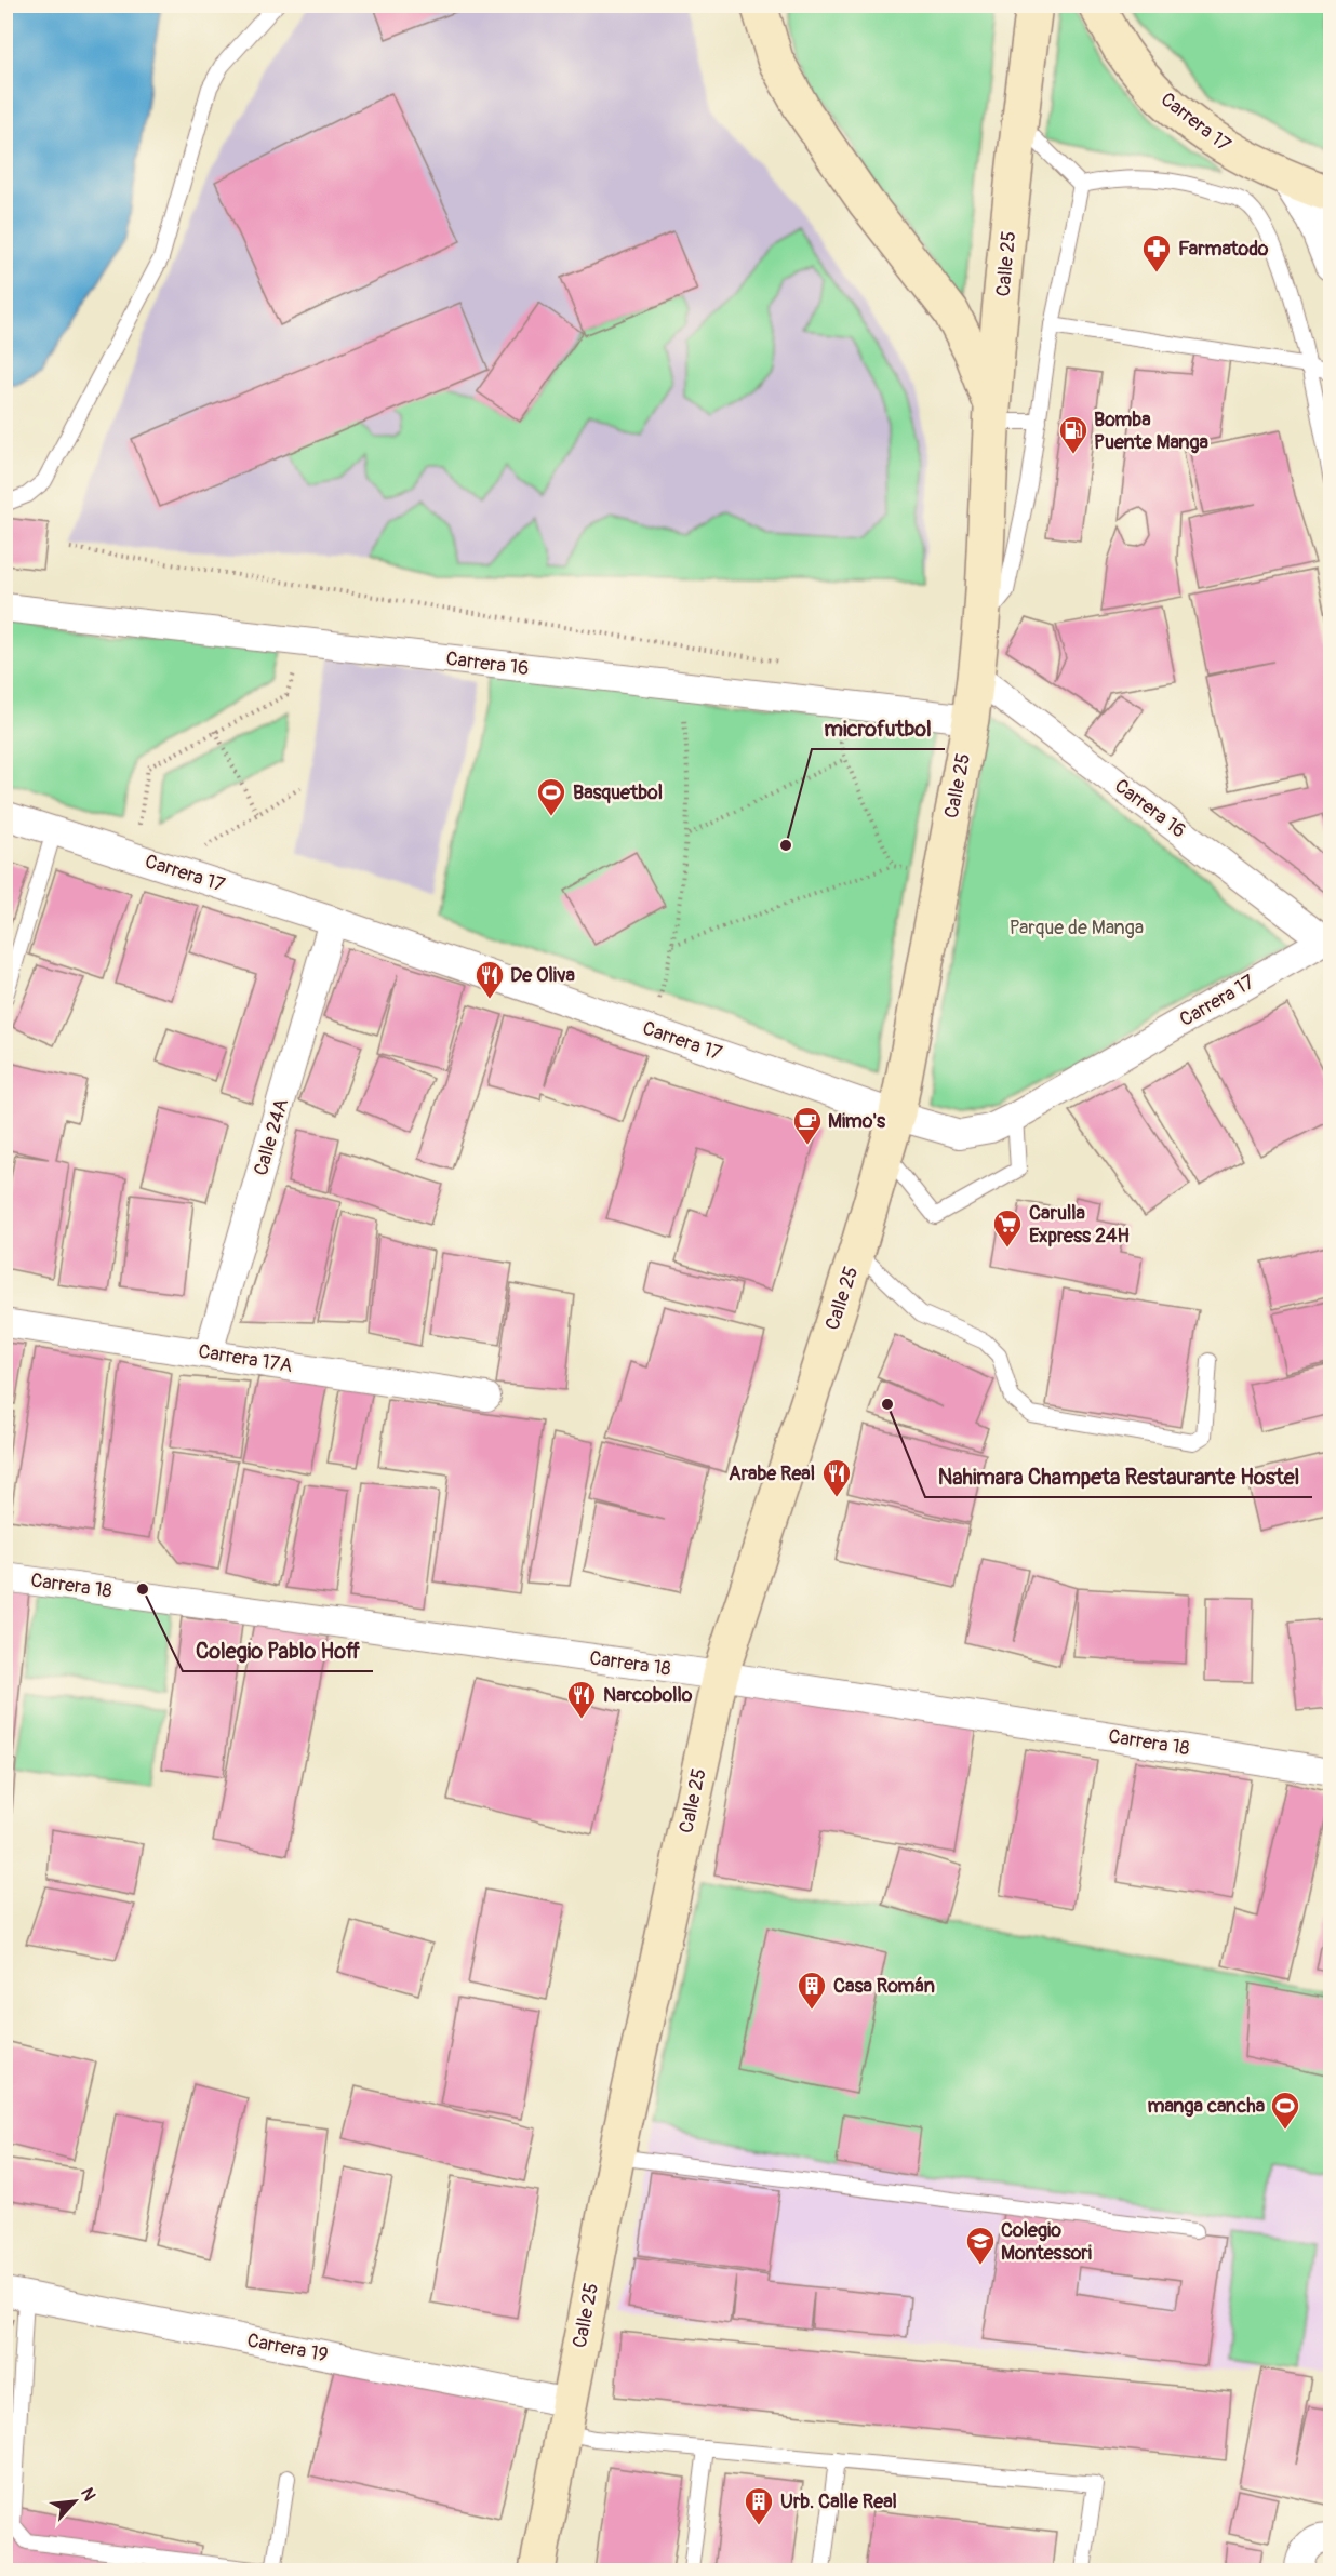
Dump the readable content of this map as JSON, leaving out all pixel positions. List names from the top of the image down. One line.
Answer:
{"streets":{"main road":["Carrera 17","Calle 25"],"street":["Carrera 16","Calle 24A","Carrera 17A","Carrera 18","Carrera 19"]},"crossings":[["Carrera 17","Calle 25"],["Carrera 17","Carrera 16"],["Carrera 17","Calle 24A"],["Calle 25","Carrera 16"],["Calle 25","Carrera 18"],["Calle 25","Carrera 19"],["Calle 24A","Carrera 17A"]],"parks":["Parque de Manga"],"places":{"pharmacy":["Farmatodo"],"fuel station":["Bomba Puente Manga"],"sports":["Basquetbol","manga cancha"],"other":["microfutbol","Nahimara Champeta Restaurante Hostel","Colegio Pablo Hoff"],"restaurant":["De Oliva","Arabe Real","Narcobollo"],"cafe":["Mimo's"],"supermarket":["Carulla Express 24H"],"building":["Casa Román","Urb. Calle Real"],"school or university":["Colegio Montessori"]},"north":"top right"}
